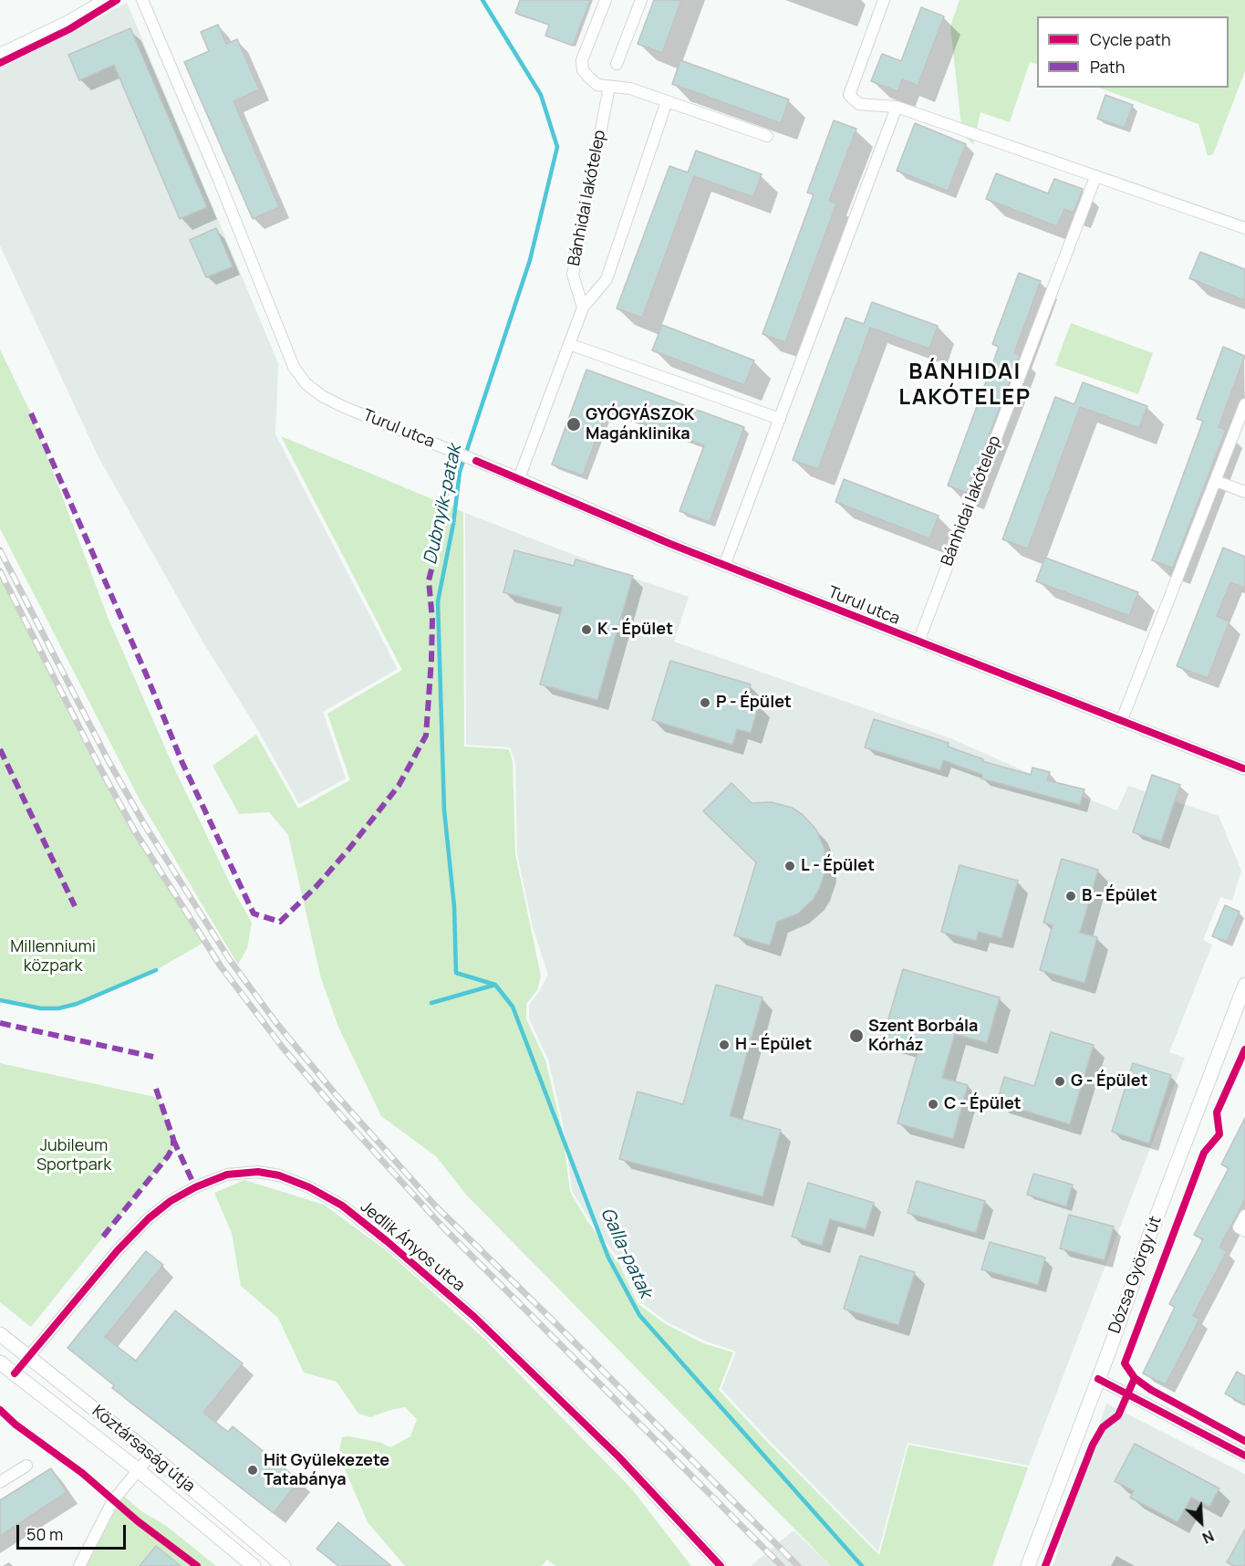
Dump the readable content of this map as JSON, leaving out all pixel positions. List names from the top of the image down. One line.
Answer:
{"streets":{"street":["Bánhidai lakótelep","Turul utca","Jedlik Ányos utca","Dózsa György út","Köztársaság útja"]},"crossings":[["Bánhidai lakótelep","Turul utca"],["Jedlik Ányos utca","Köztársaság útja"]],"districts":["BÁNHIDAI LAKÓTELEP"],"water":["Dubnyik-patak","Galla-patak"],"parks":["Millenniumi közpark","Jubileum Sportpark"],"places":["GYÓGYÁSZOK Magánklinika","K - Épület","P - Épület","L - Épület","B - Épület","Szent Borbála Kórház","H - Épület","G - Épület","C - Épület","Hit Gyülekezete Tatabánya"],"legend":["Cycle path","Path"],"scale_bar":"50 m","north":"bottom right"}
